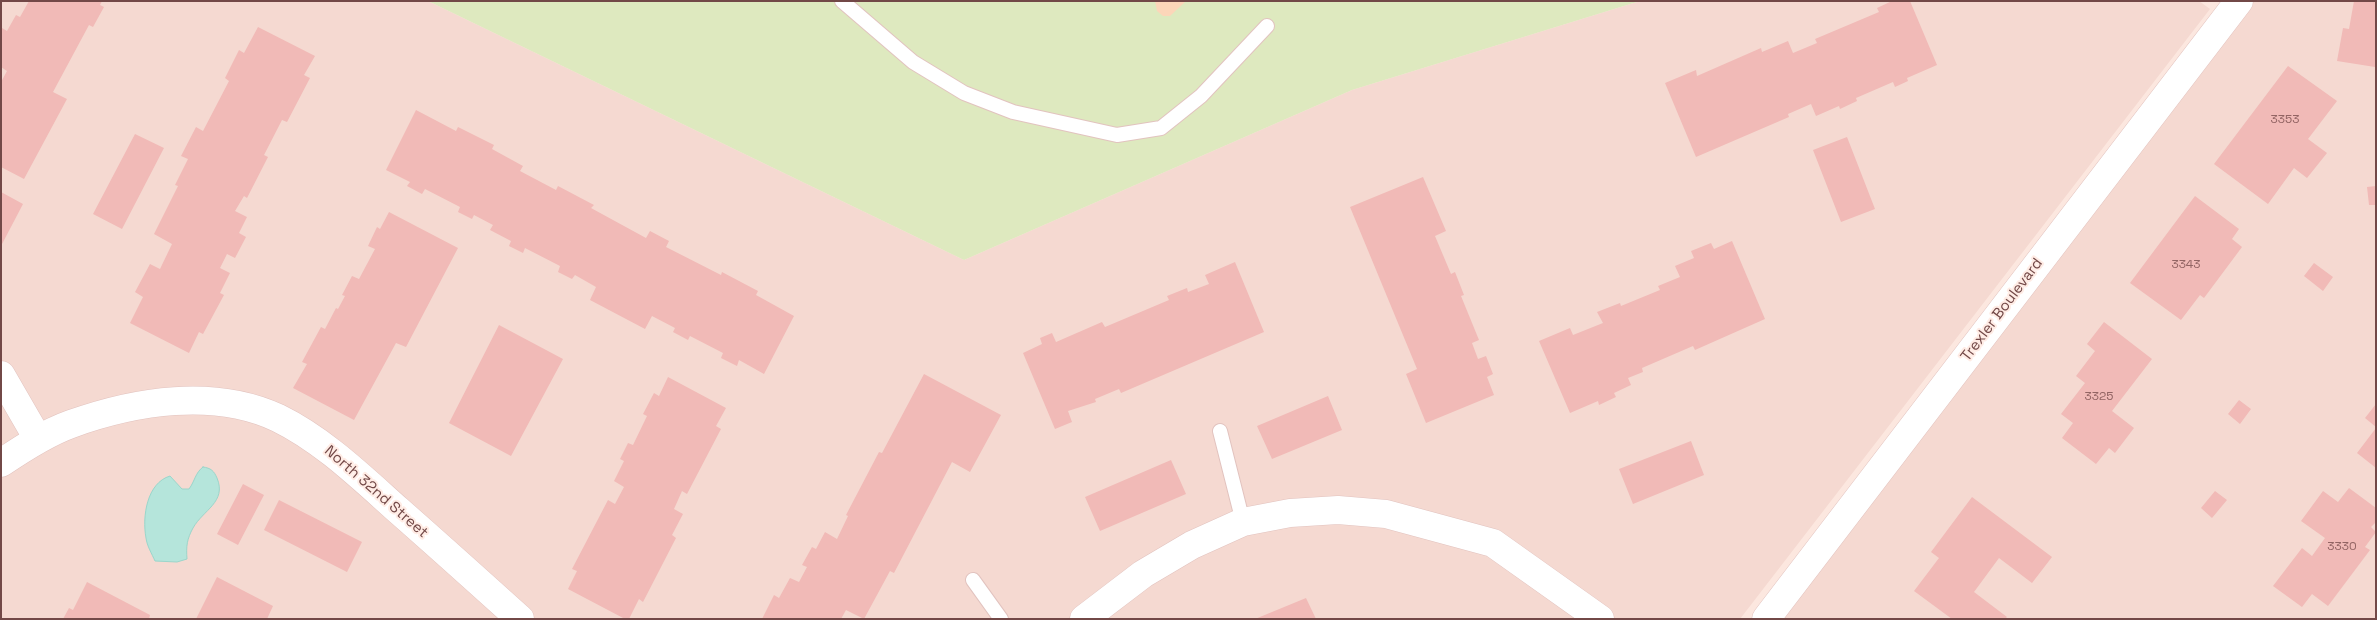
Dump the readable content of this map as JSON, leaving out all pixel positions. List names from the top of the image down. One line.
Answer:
{"streets":{"street":["Trexler Boulevard","North 32nd Street"]},"house_numbers":["3353","3343","3325","3330"]}
